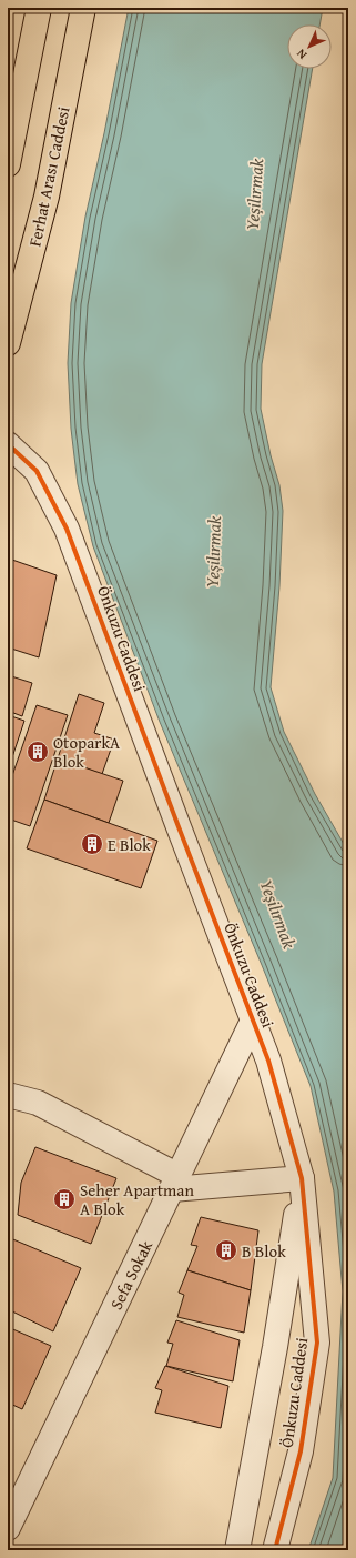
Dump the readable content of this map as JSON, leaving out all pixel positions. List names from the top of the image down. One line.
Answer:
{"streets":{"main road":["Ferhat Arası Caddesi"],"street":["Önkuzu Caddesi","Sefa Sokak"]},"crossings":[["Önkuzu Caddesi","Sefa Sokak"]],"water":["Yeşilırmak"],"places":{"building":["OtoparkA Blok","E Blok","Seher Apartman A Blok","B Blok"]},"north":"bottom left"}
